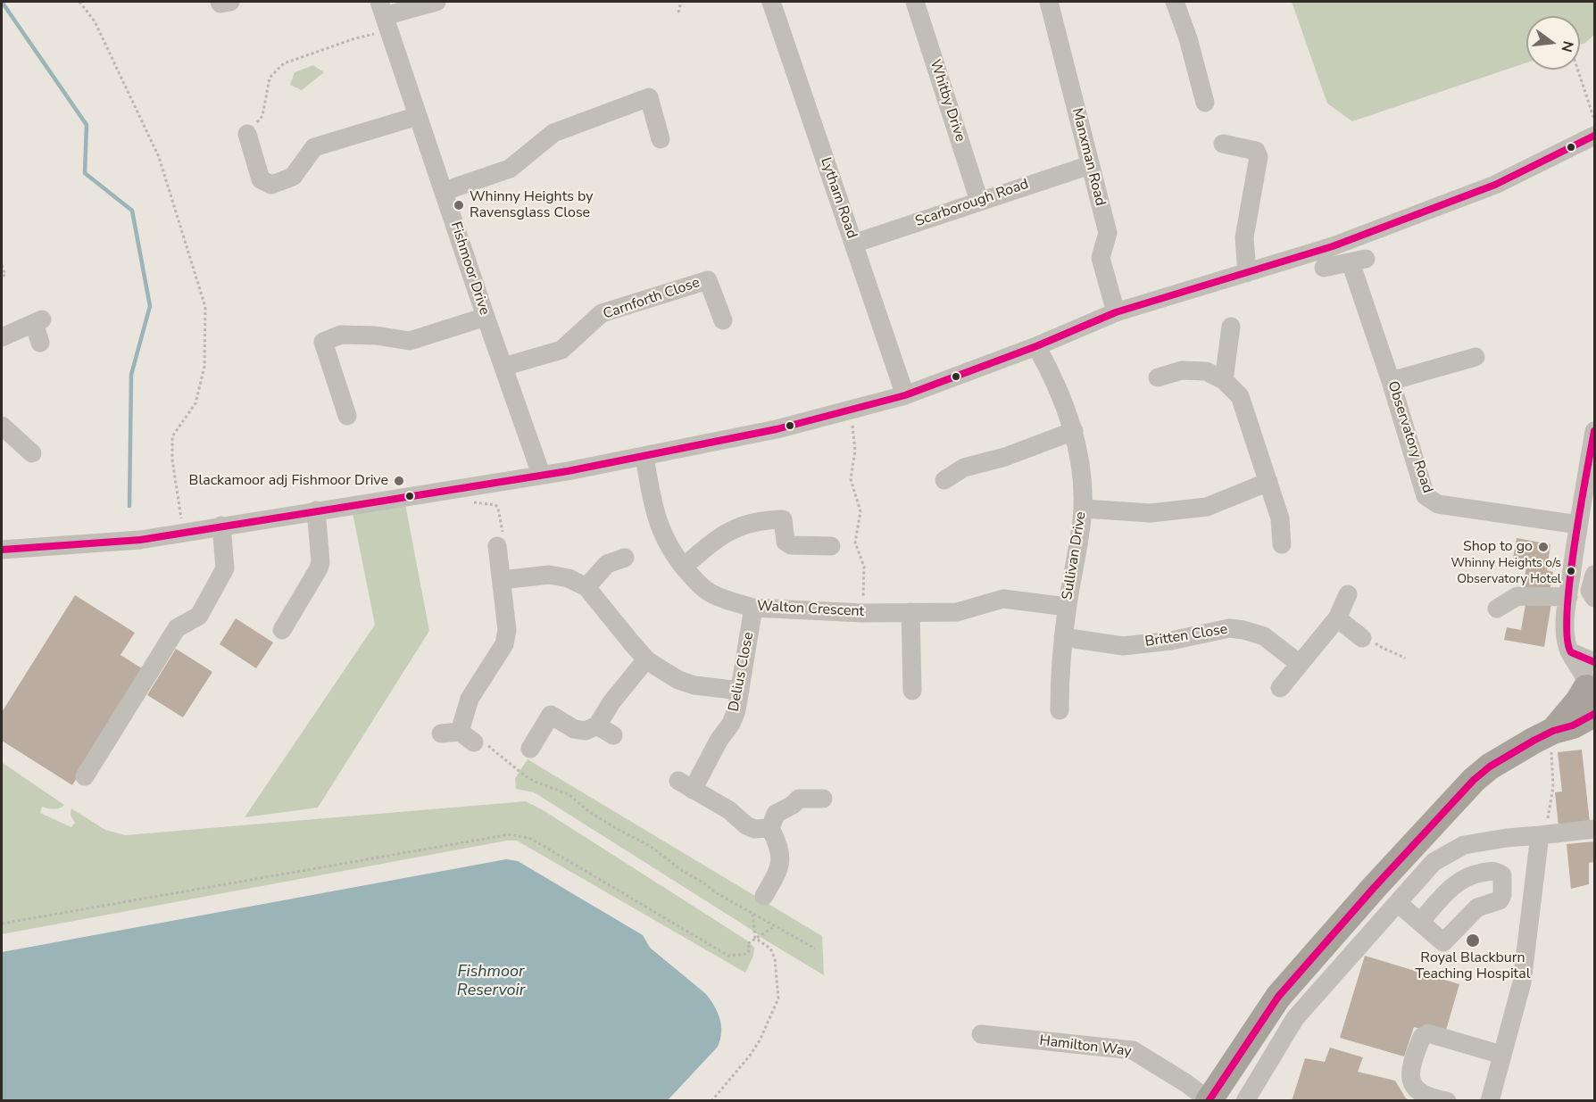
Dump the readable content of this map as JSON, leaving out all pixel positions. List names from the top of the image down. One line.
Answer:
{"streets":{"street":["Whitby Drive","Manxman Road","Lytham Road","Scarborough Road","Fishmoor Drive","Carnforth Close","Observatory Road","Sullivan Drive","Walton Crescent","Britten Close","Delius Close","Hamilton Way"]},"crossings":[["Whitby Drive","Scarborough Road"],["Manxman Road","Scarborough Road"],["Lytham Road","Scarborough Road"],["Fishmoor Drive","Carnforth Close"],["Sullivan Drive","Walton Crescent"],["Sullivan Drive","Britten Close"],["Walton Crescent","Delius Close"]],"water":["Fishmoor Reservoir"],"places":["Whinny Heights by Ravensglass Close","Blackamoor adj Fishmoor Drive","Shop to go","Whinny Heights o/s Observatory Hotel","Royal Blackburn Teaching Hospital"],"north":"right"}
